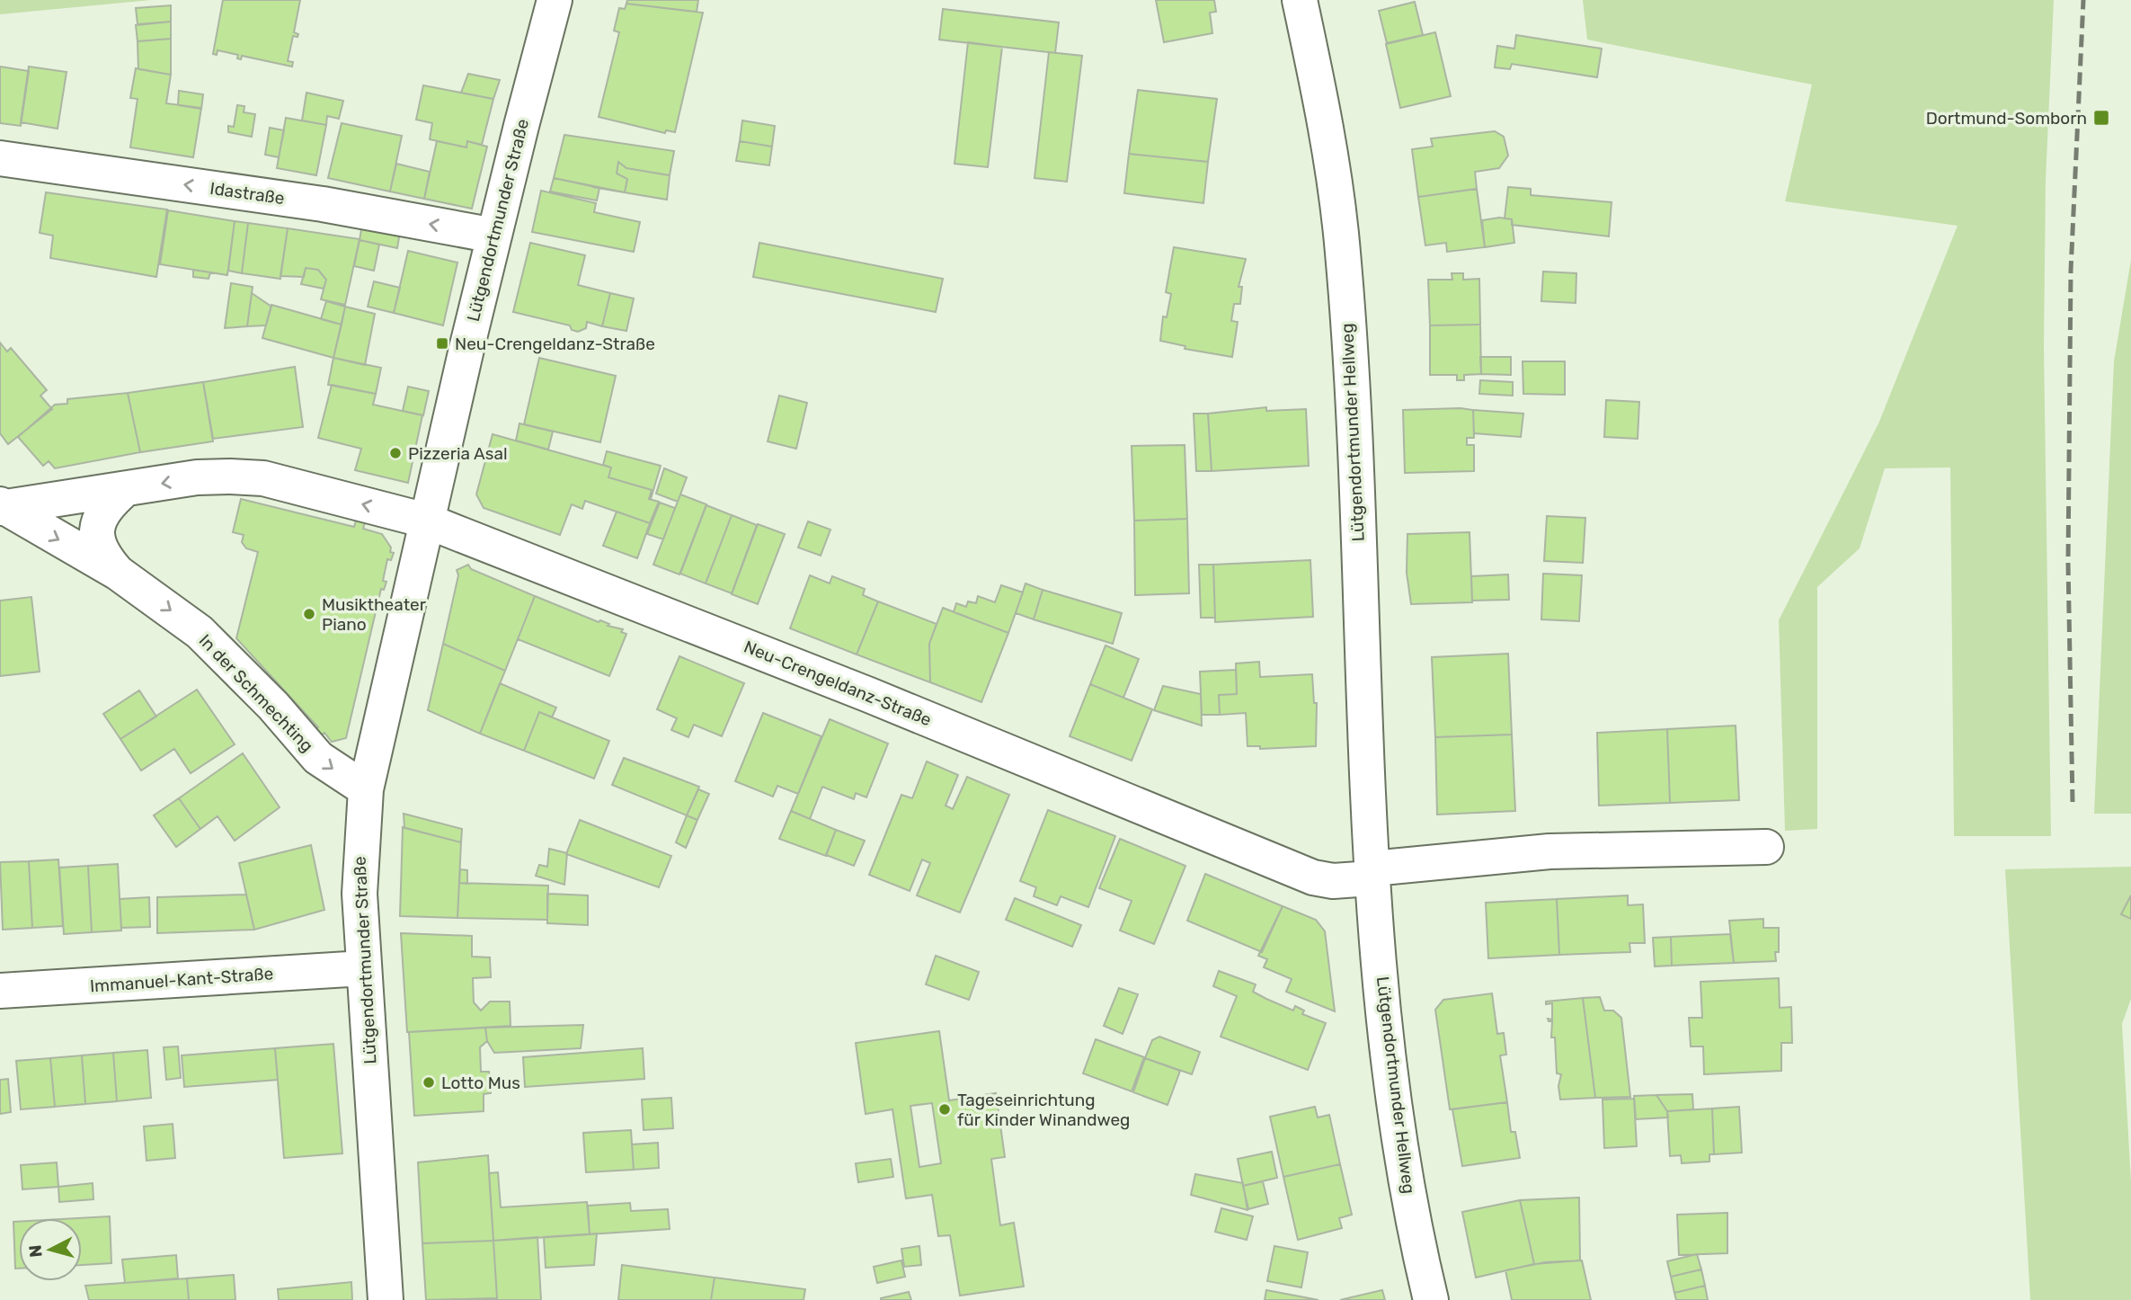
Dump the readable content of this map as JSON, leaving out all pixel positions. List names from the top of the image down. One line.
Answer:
{"streets":{"street":["Idastraße","Lütgendortmunder Straße","Lütgendortmunder Hellweg","Neu-Crengeldanz-Straße","In der Schmechting","Immanuel-Kant-Straße"]},"crossings":[["Idastraße","Lütgendortmunder Straße"],["Lütgendortmunder Straße","Neu-Crengeldanz-Straße"],["Lütgendortmunder Straße","In der Schmechting"],["Lütgendortmunder Straße","Immanuel-Kant-Straße"],["Lütgendortmunder Hellweg","Neu-Crengeldanz-Straße"],["Neu-Crengeldanz-Straße","In der Schmechting"]],"one_way":["Idastraße","In der Schmechting"],"places":{"transit":["Dortmund-Somborn","Neu-Crengeldanz-Straße"],"other":["Pizzeria Asal","Musiktheater Piano","Lotto Mus","Tageseinrichtung für Kinder Winandweg"]},"north":"left"}
